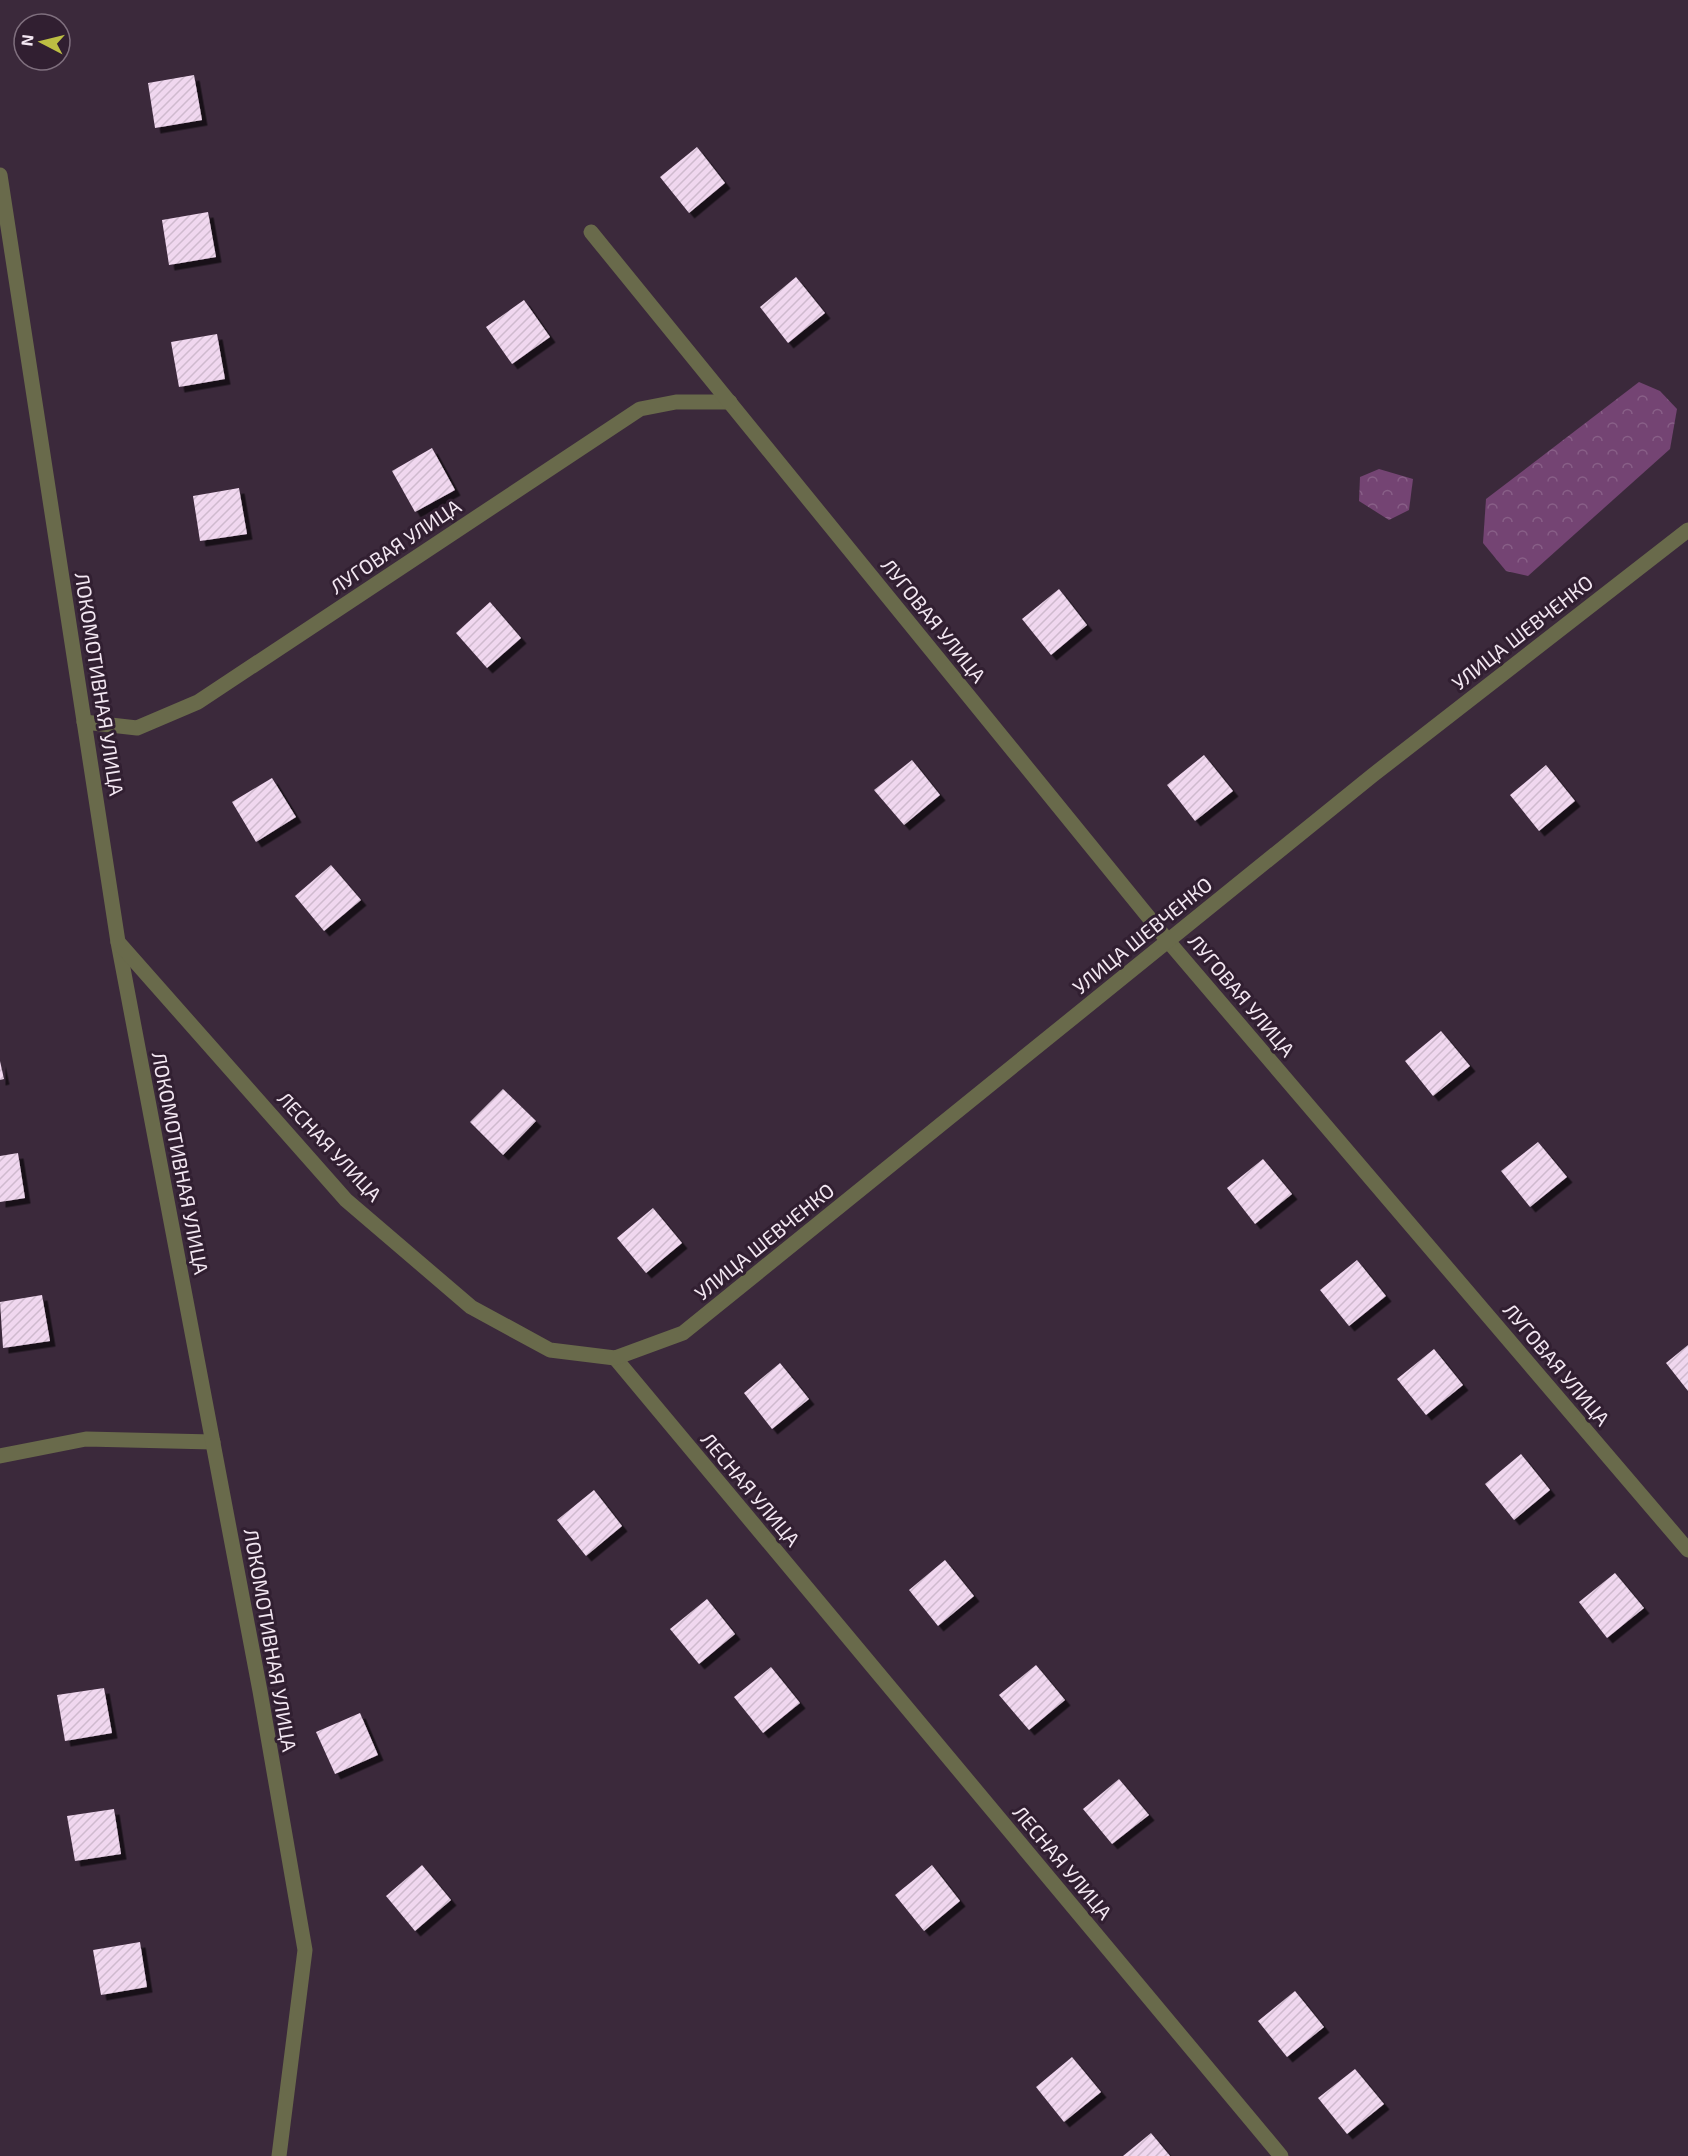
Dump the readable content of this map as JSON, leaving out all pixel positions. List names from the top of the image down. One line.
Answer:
{"streets":{"street":["ЛУГОВАЯ УЛИЦА","УЛИЦА ШЕВЧЕНКО","ЛОКОМОТИВНАЯ УЛИЦА","ЛЕСНАЯ УЛИЦА"]},"crossings":[["ЛУГОВАЯ УЛИЦА","УЛИЦА ШЕВЧЕНКО"],["ЛУГОВАЯ УЛИЦА","ЛОКОМОТИВНАЯ УЛИЦА"],["УЛИЦА ШЕВЧЕНКО","ЛЕСНАЯ УЛИЦА"],["ЛОКОМОТИВНАЯ УЛИЦА","ЛЕСНАЯ УЛИЦА"]],"north":"left"}
